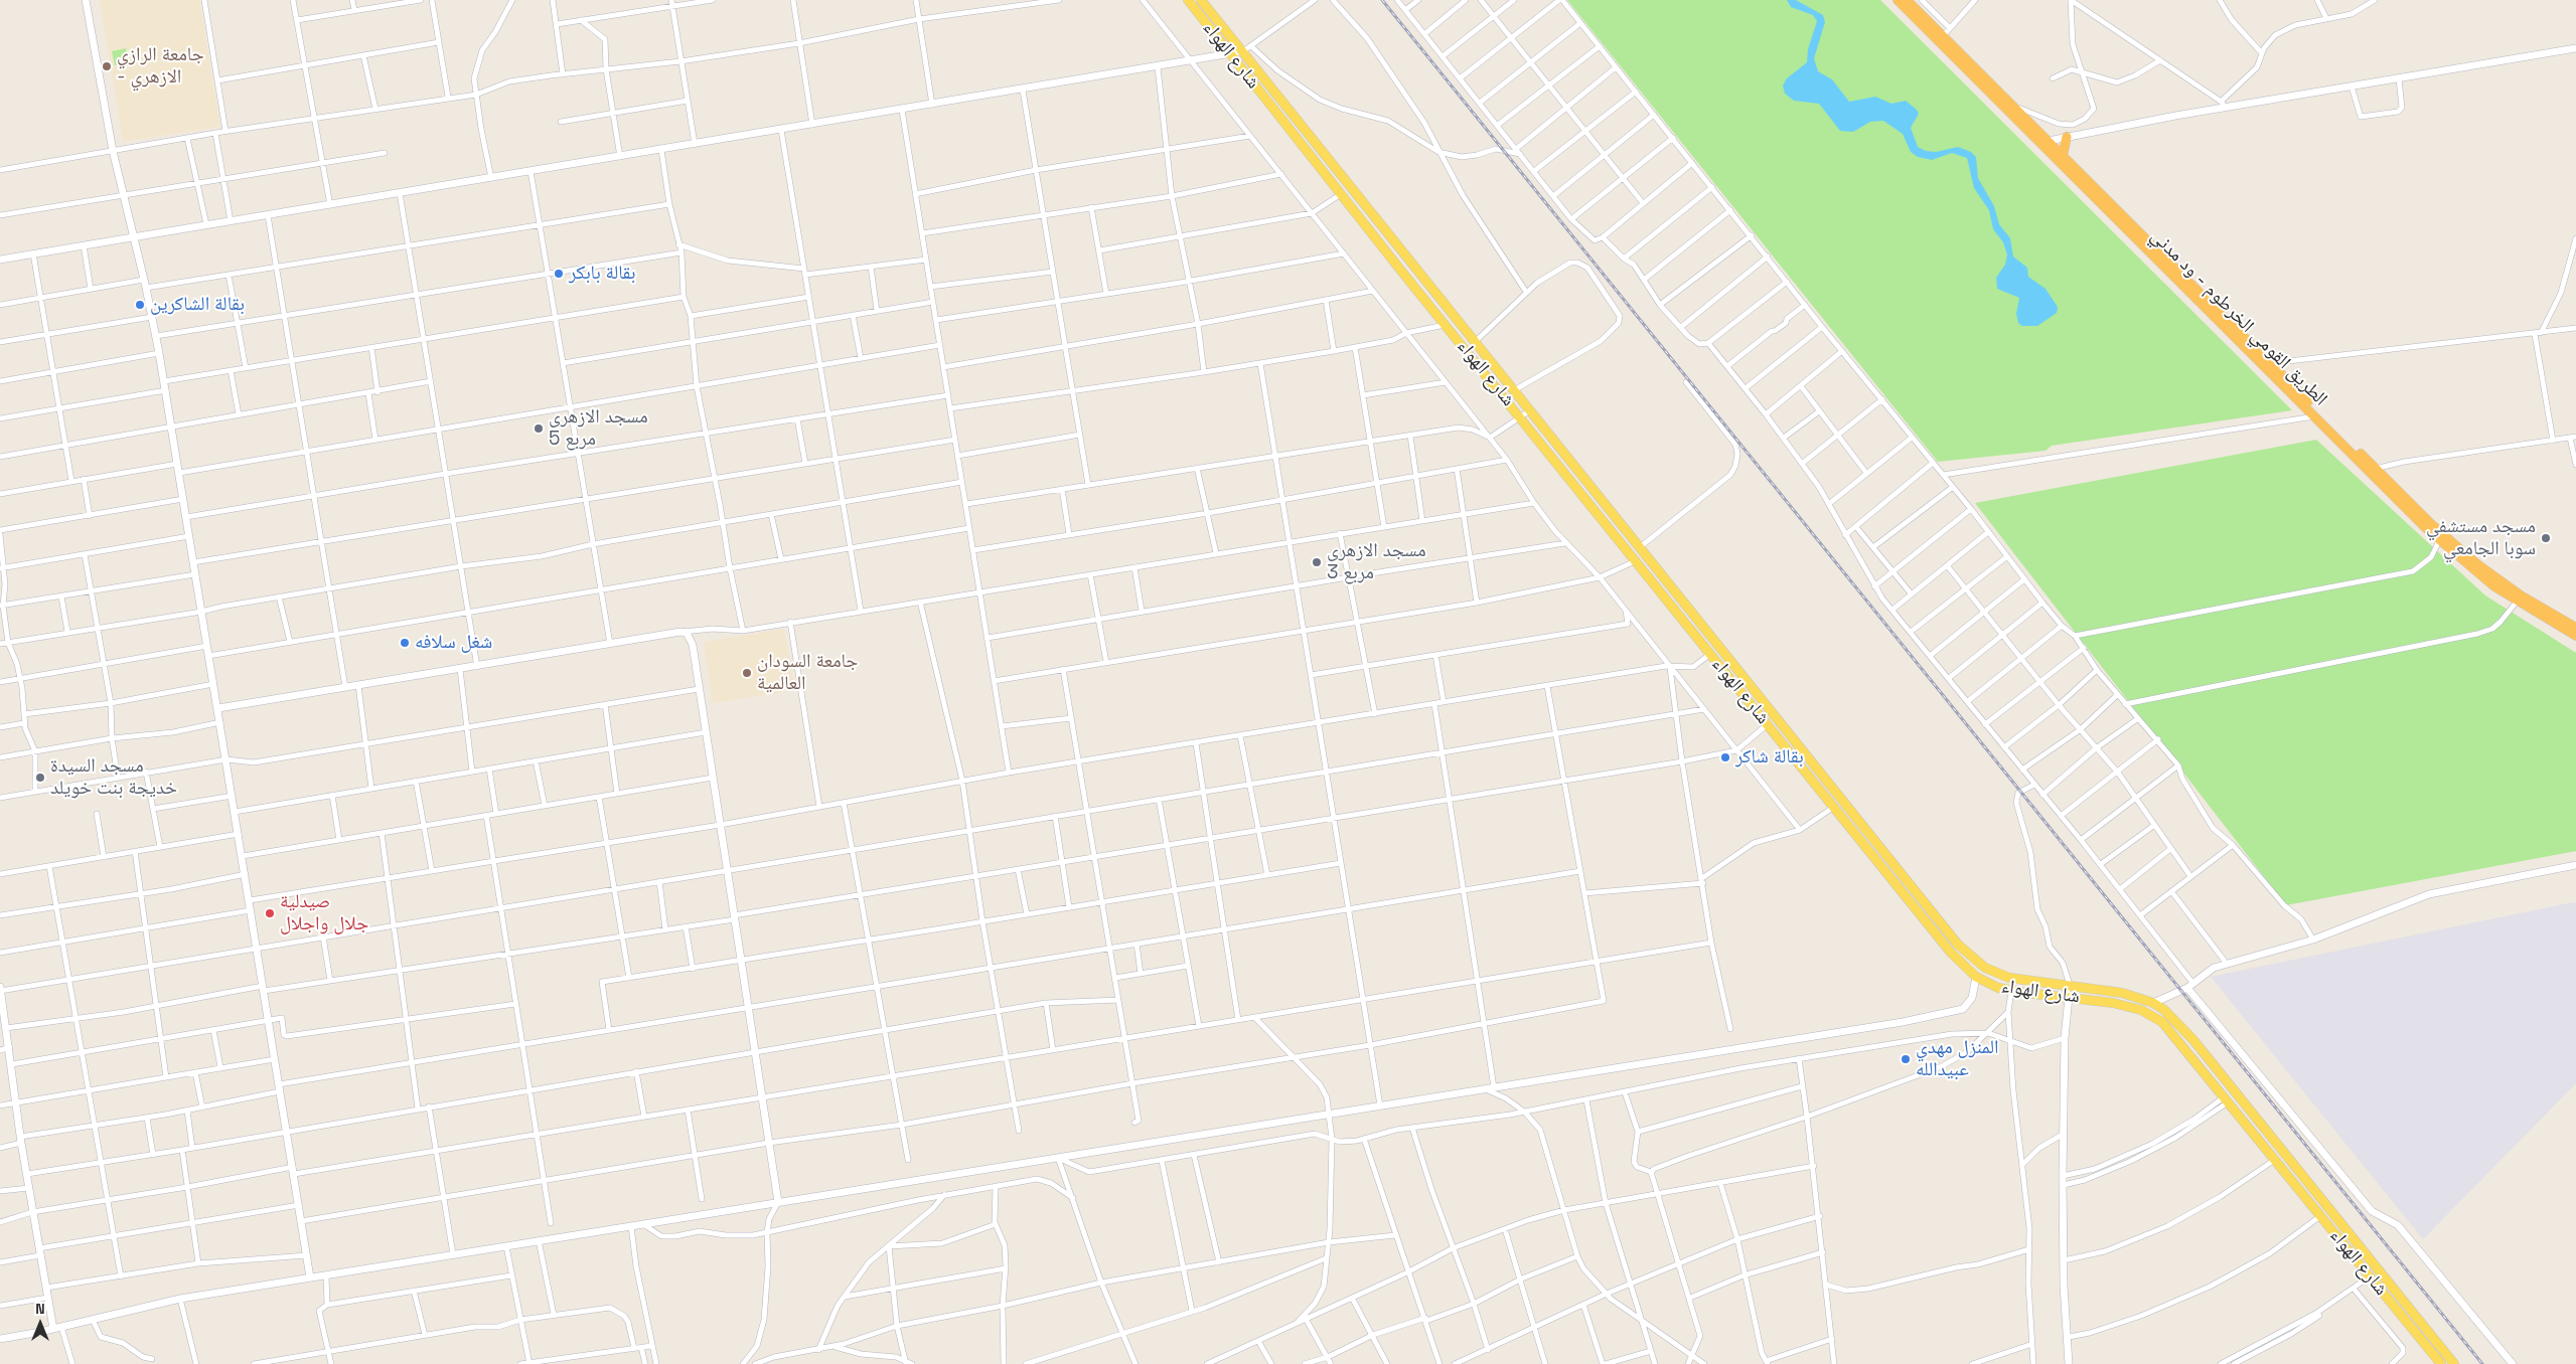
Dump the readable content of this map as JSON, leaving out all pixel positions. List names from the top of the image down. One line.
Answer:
{"streets":{"highway":["الطريق القومي الخرطوم - ود مدني"],"main road":["شارع الهواء"]},"places":["جامعة الرازي - الازهري","بقالة بابكر","بقالة الشاكرين","مسجد الازهري مربع 5","مسجد مستشفي سوبا الجامعي","مسجد الازهري مربع 3","شغل سلافه","جامعة السودان العالمية","بقالة شاكر","مسجد السيدة خديجة بنت خويلد","صيدلية جلال واجلال","المنزل مهدي عبيدالله"],"north":"top"}
